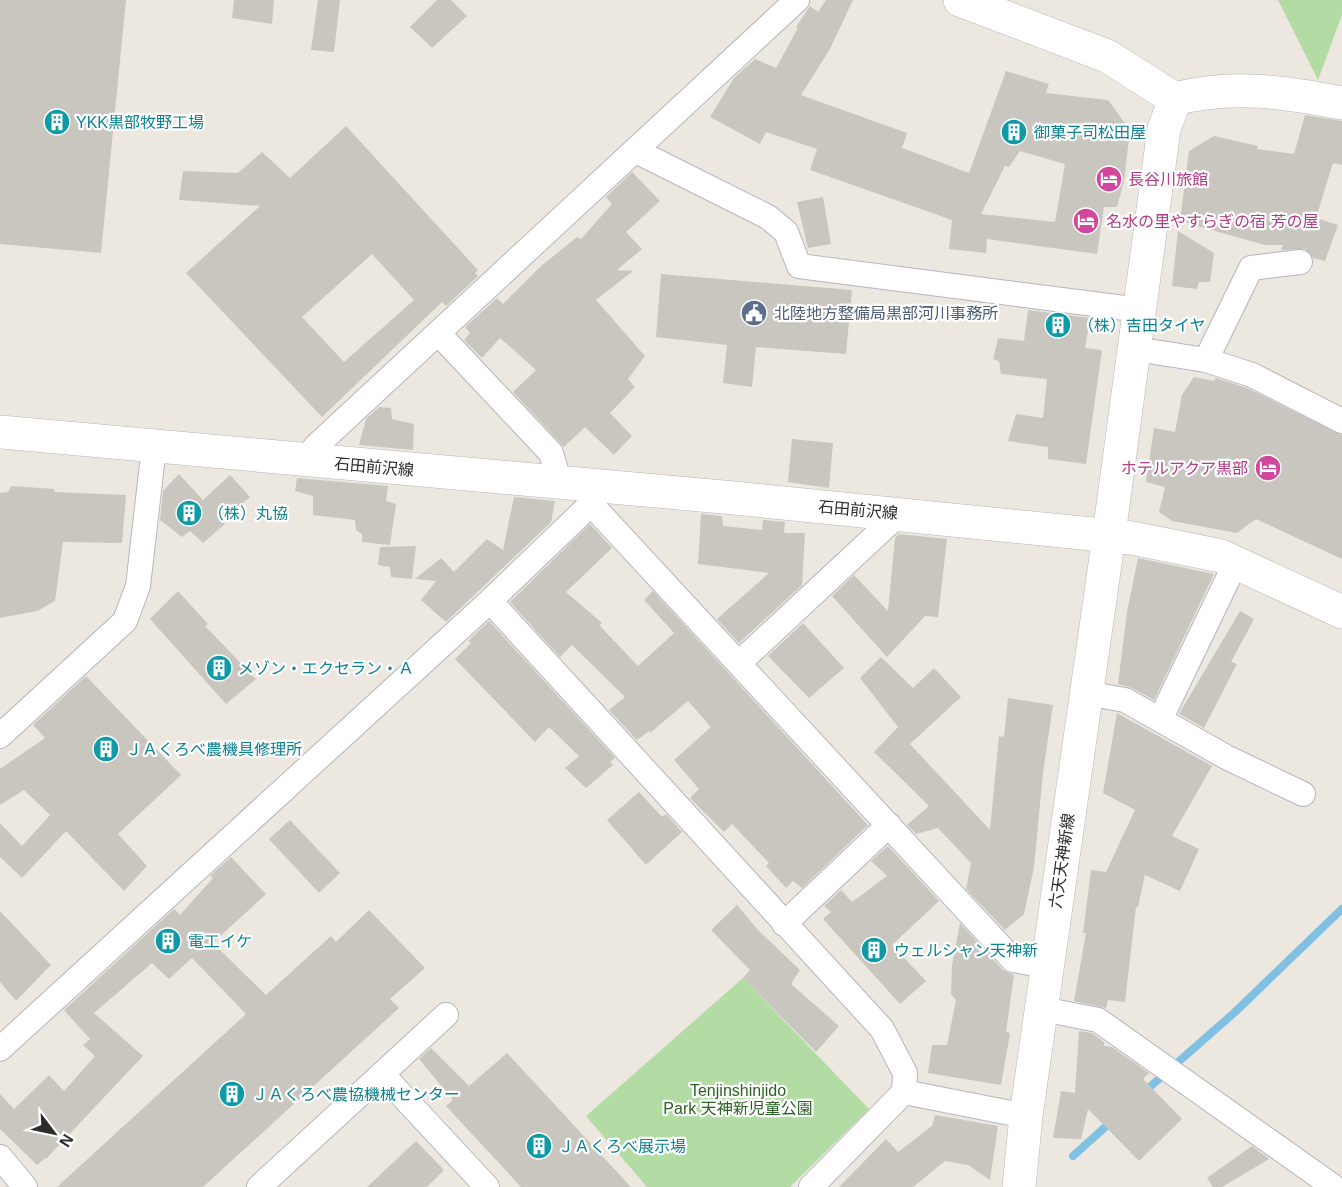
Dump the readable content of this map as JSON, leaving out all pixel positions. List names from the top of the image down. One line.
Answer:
{"streets":{"main road":["石田前沢線","六天天神新線"]},"crossings":[["石田前沢線","六天天神新線"]],"parks":["Tenjinshinjido Park 天神新児童公園"],"places":{"building":["YKK黒部牧野工場","御菓子司松田屋","（株）吉田タイヤ","（株）丸協","メゾン・エクセラン・Ａ","ＪＡくろべ農機具修理所","電工イケ","ウェルシャン天神新","ＪＡくろべ農協機械センター","ＪＡくろべ展示場"],"hotel":["長谷川旅館","名水の里やすらぎの宿 芳の屋","ホテルアクア黒部"],"public building":["北陸地方整備局黒部河川事務所"]},"north":"bottom right"}
